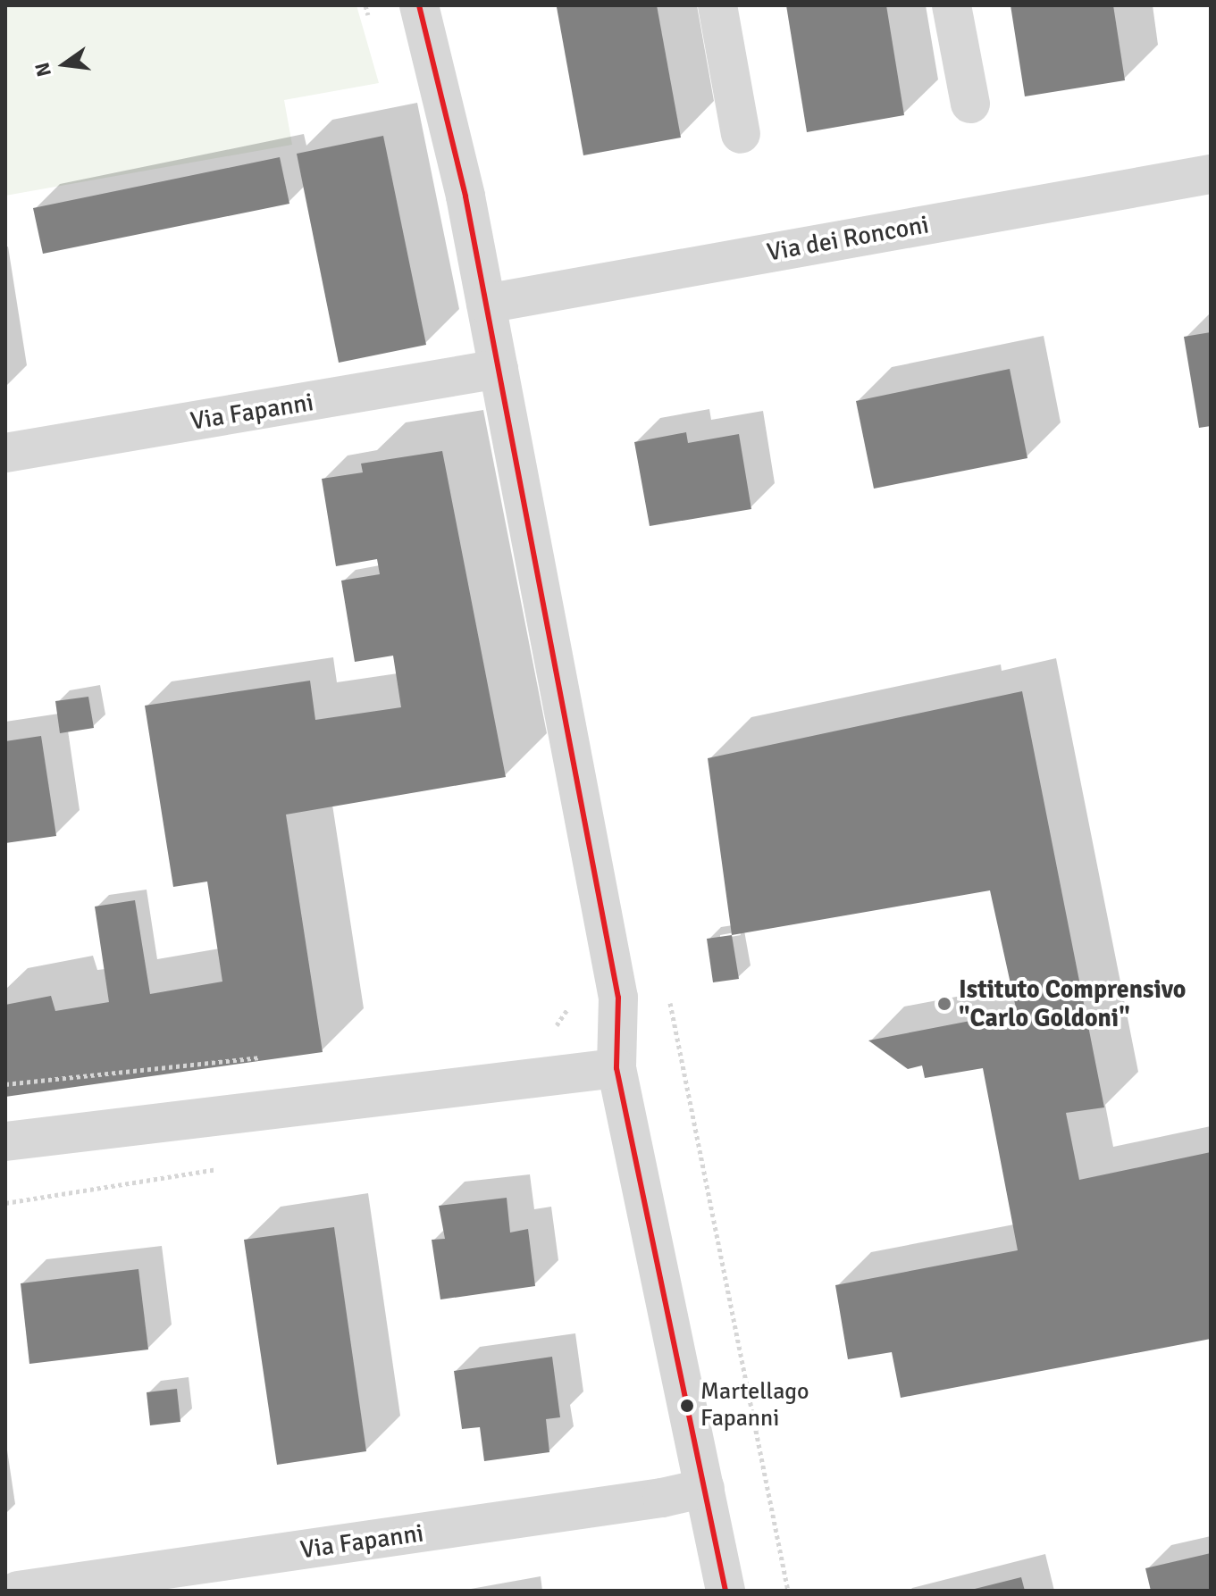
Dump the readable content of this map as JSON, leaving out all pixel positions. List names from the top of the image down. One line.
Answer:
{"streets":{"street":["Via dei Ronconi","Via Fapanni"]},"places":["Istituto Comprensivo \"Carlo Goldoni\"","Martellago Fapanni"],"north":"left"}
